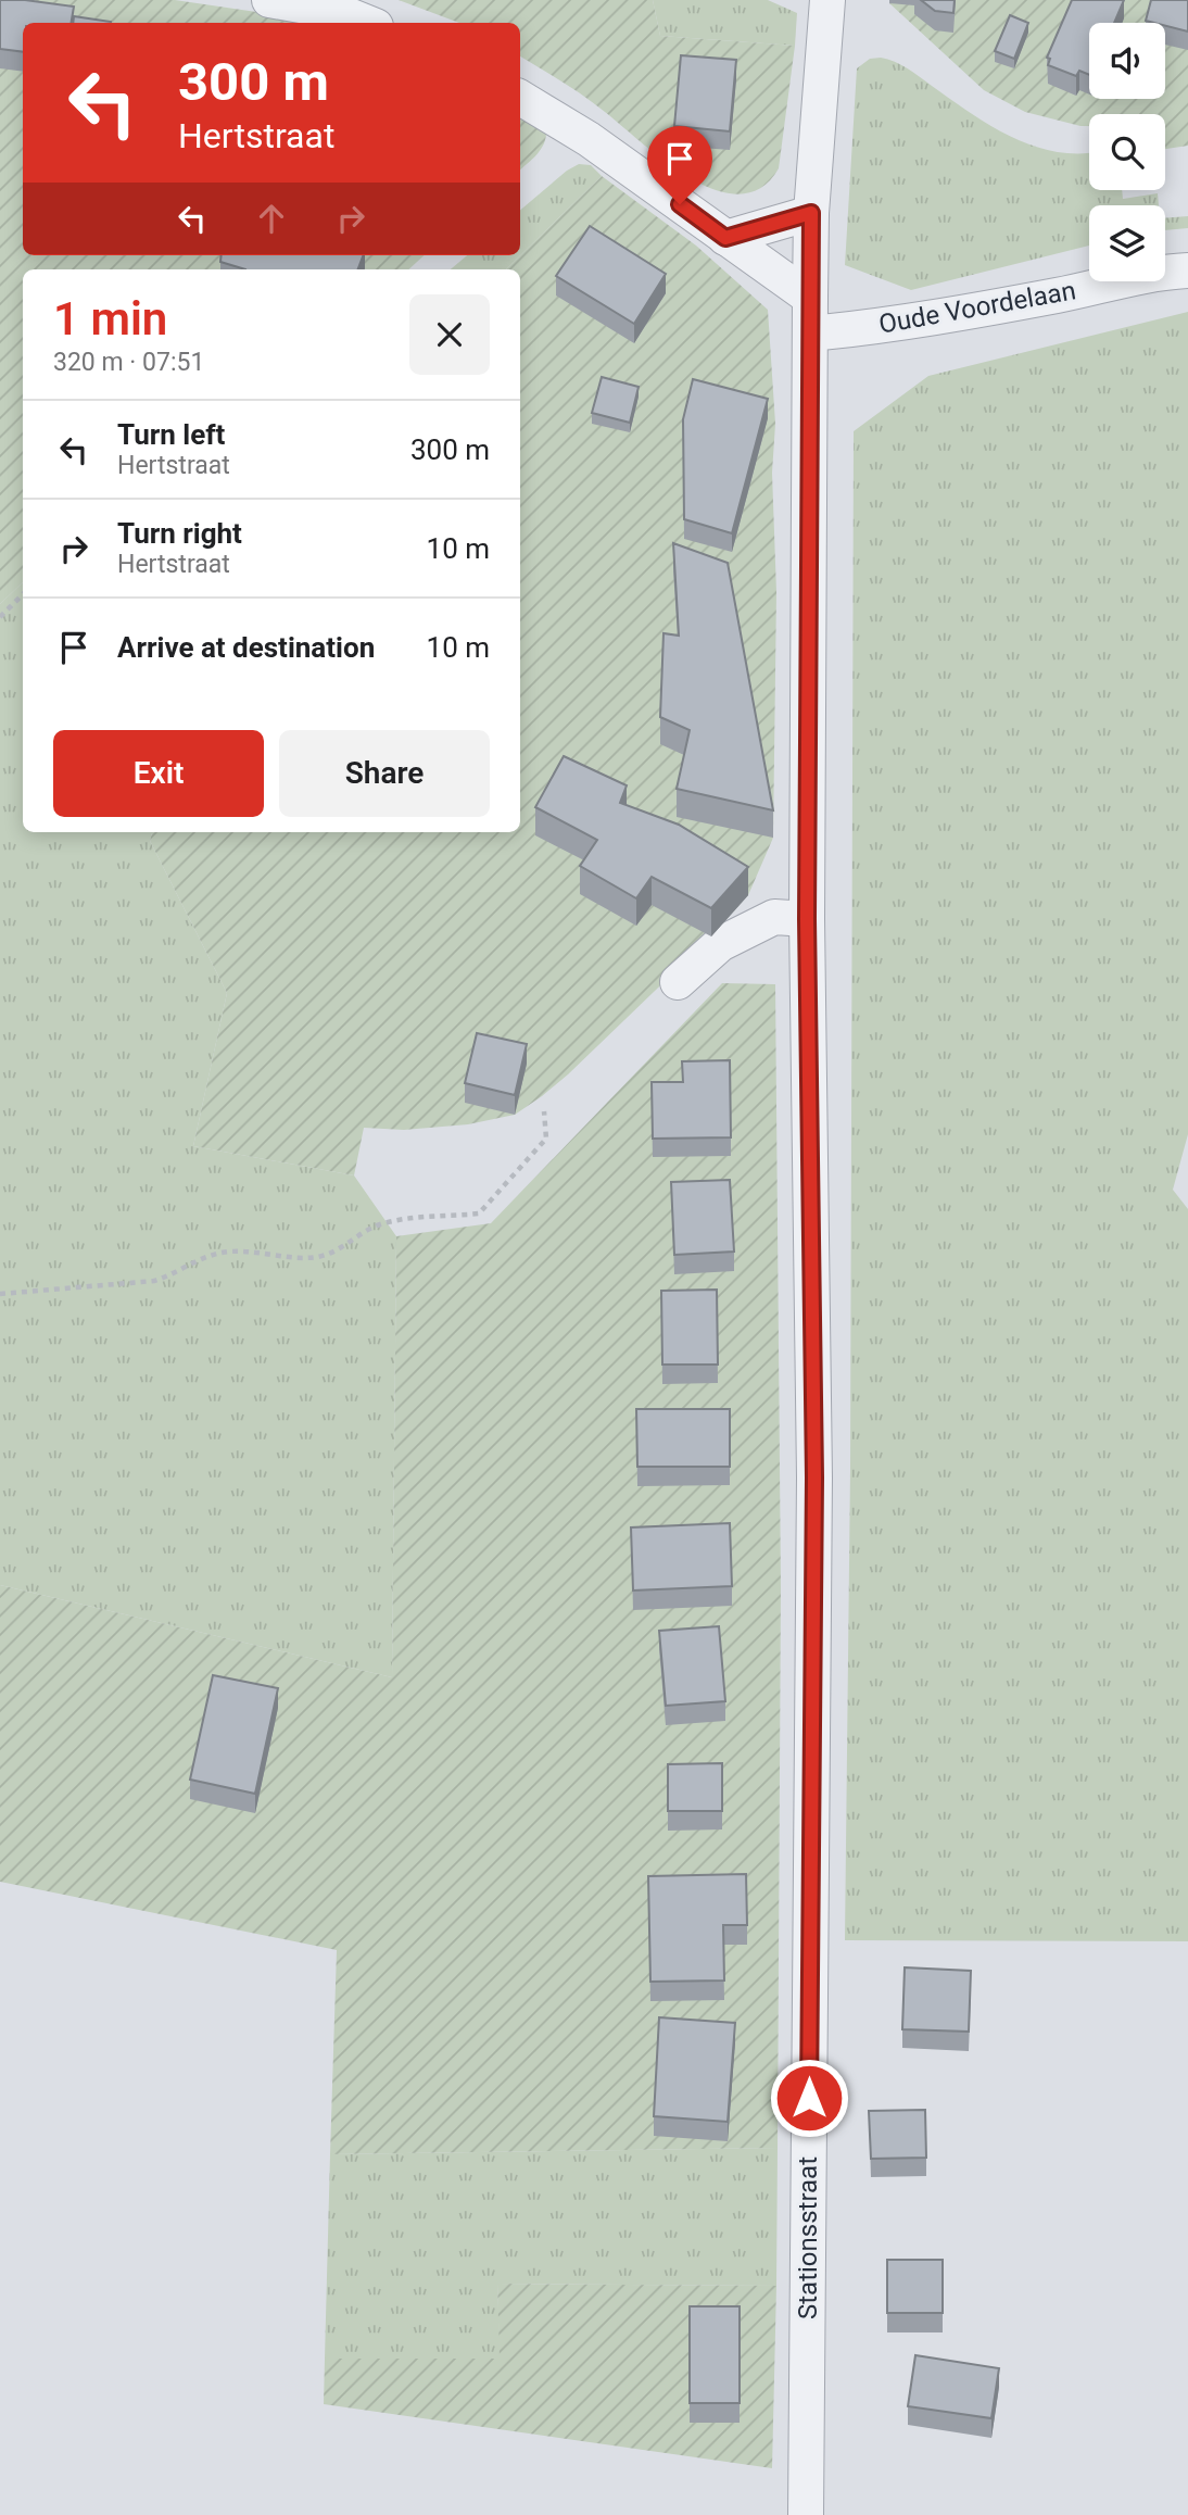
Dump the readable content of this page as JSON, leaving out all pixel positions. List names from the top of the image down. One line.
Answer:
{"streets":{"street":["Oude Voordelaan","Stationsstraat"]},"crossings":[["Oude Voordelaan","Stationsstraat"]],"page":{"turn":["300 m","Hertstraat"],"heading":["1 min","320 m · 07:51"],"list":[{"name":"Turn left","note":"Hertstraat","value":"300 m"},{"name":"Turn right","note":"Hertstraat","value":"10 m"},{"name":"Arrive at destination","value":"10 m"}],"buttons":["Exit","Share"]}}
